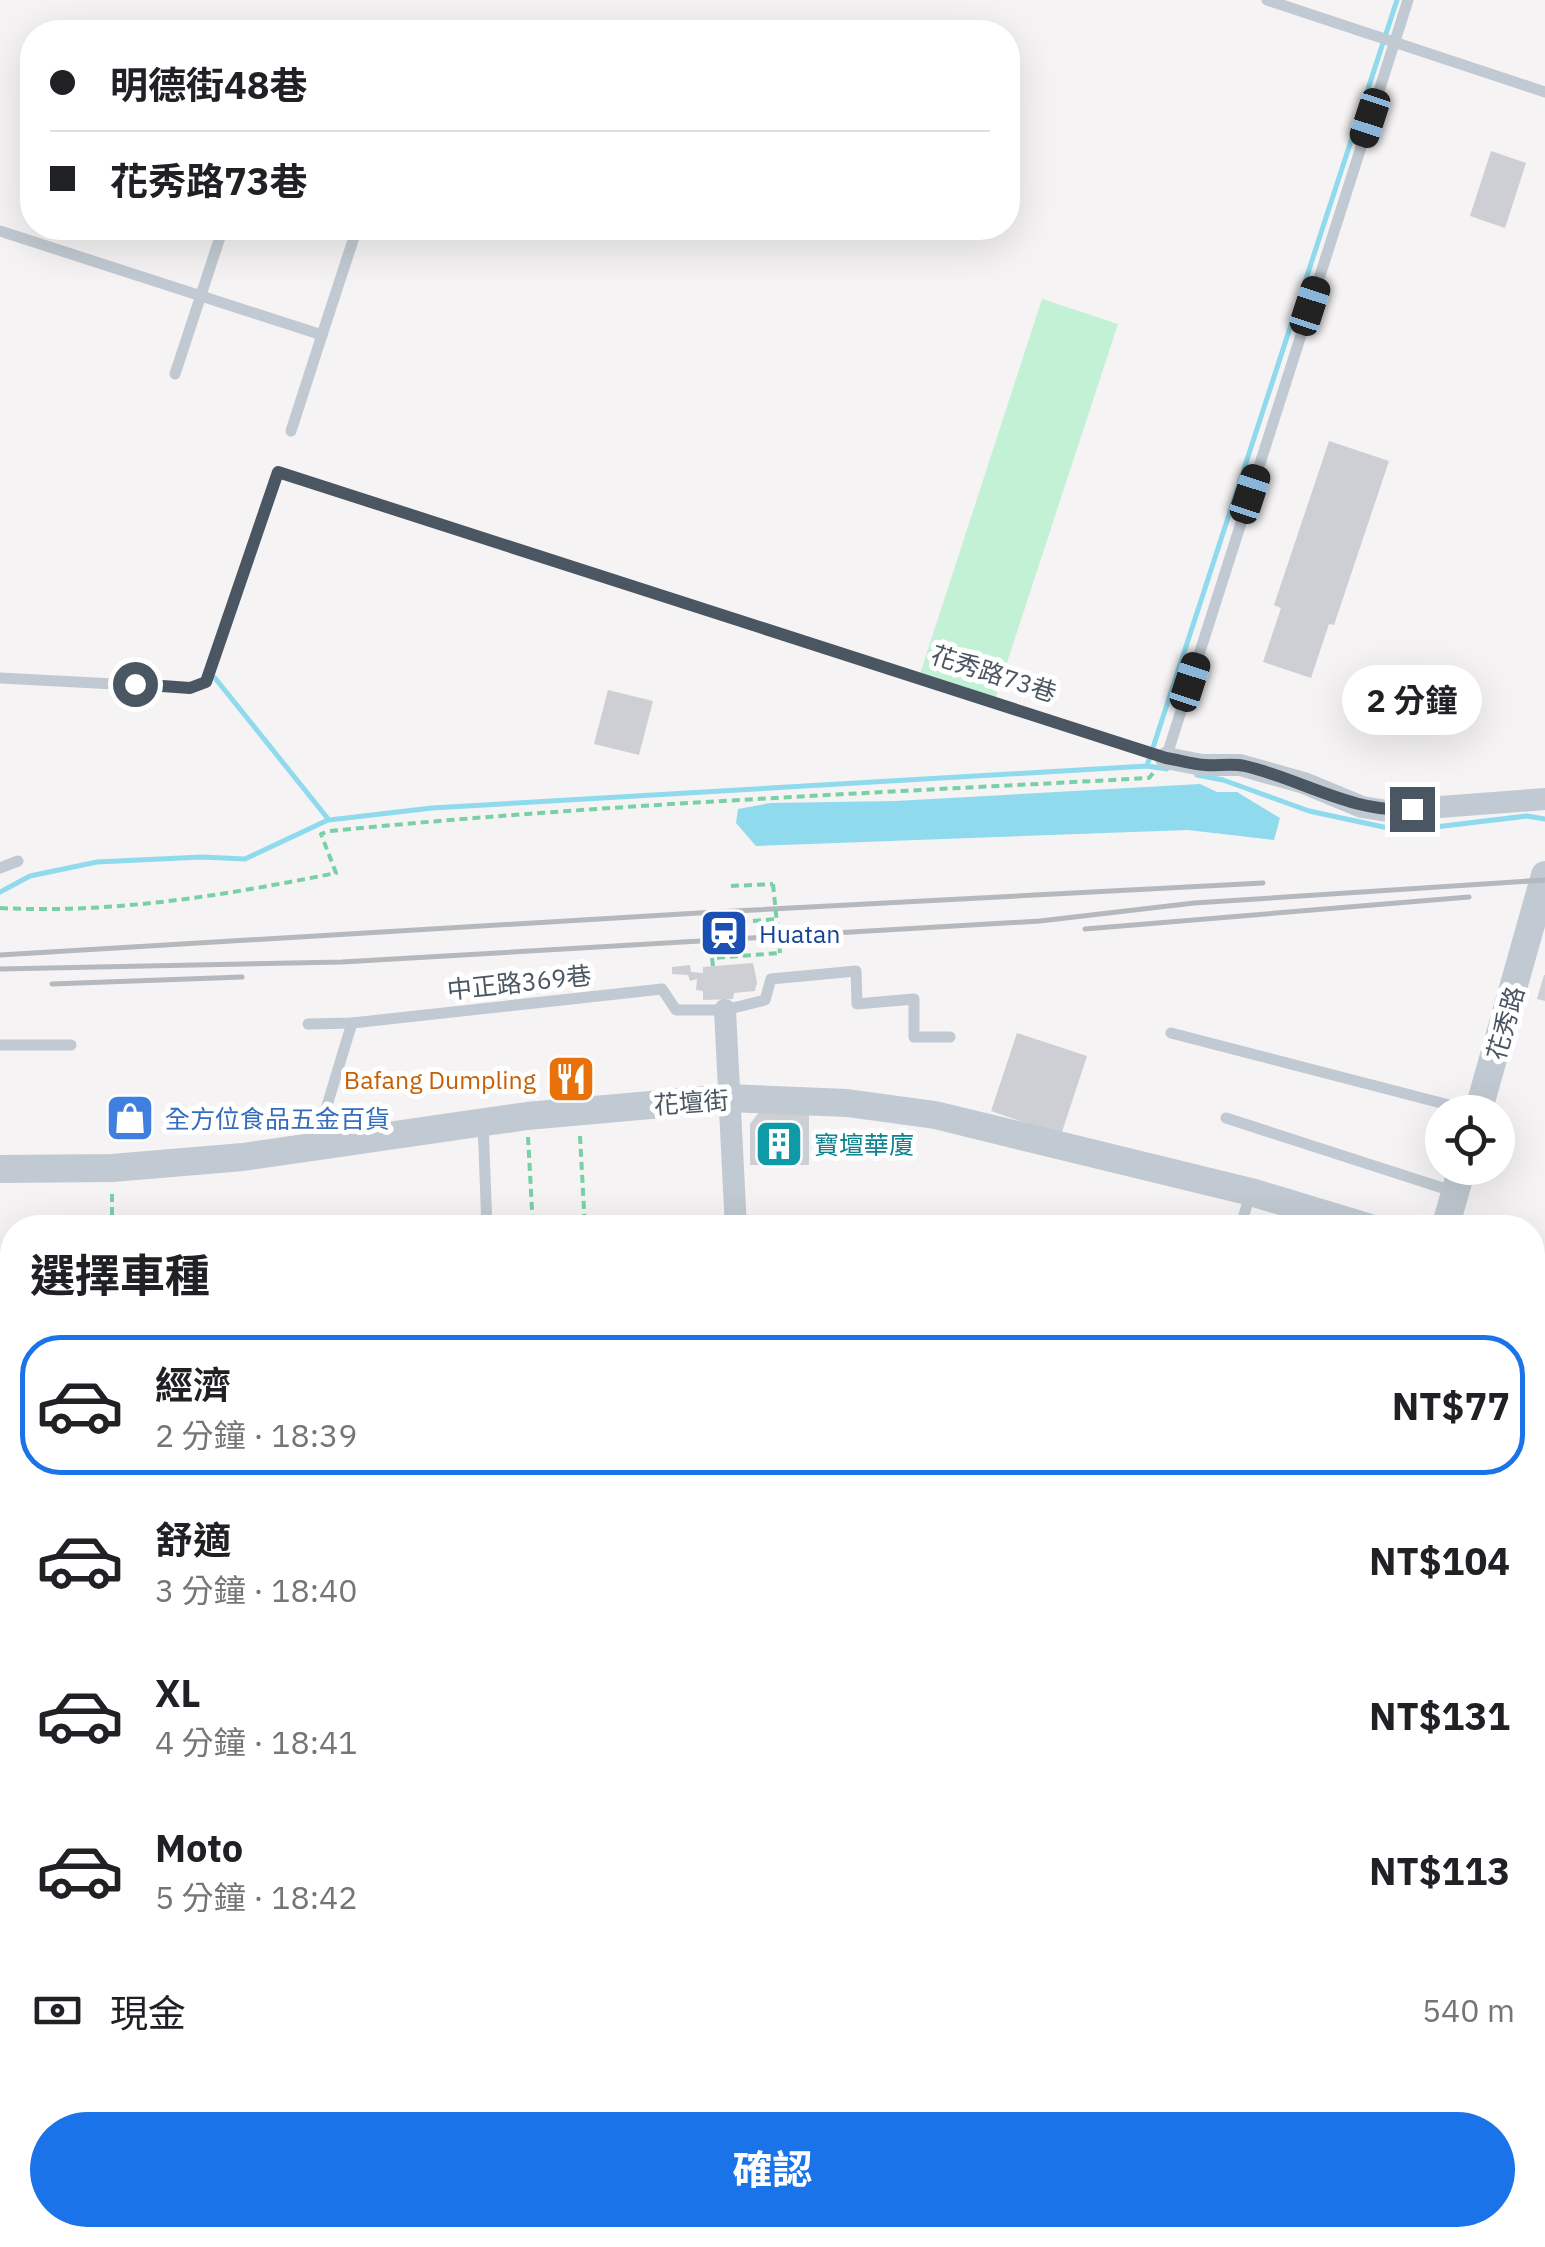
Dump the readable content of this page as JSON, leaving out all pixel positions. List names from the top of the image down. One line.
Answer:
{"streets":{"street":["花秀路73巷","花秀路","花壇街"],"lane":["中正路369巷"]},"places":{"station":["Huatan"],"restaurant":["Bafang Dumpling"],"shop":["全方位食品五金百貨"],"building":["寶壇華廈"]},"page":{"banner":["明德街48巷","花秀路73巷"],"bubble":"2 分鐘","heading":"選擇車種","list":[{"name":"經濟","note":"2 分鐘 · 18:39","value":"NT$77"},{"name":"舒適","note":"3 分鐘 · 18:40","value":"NT$104"},{"name":"XL","note":"4 分鐘 · 18:41","value":"NT$131"},{"name":"Moto","note":"5 分鐘 · 18:42","value":"NT$113"}],"pay":["現金","540 m"],"buttons":"確認"}}
